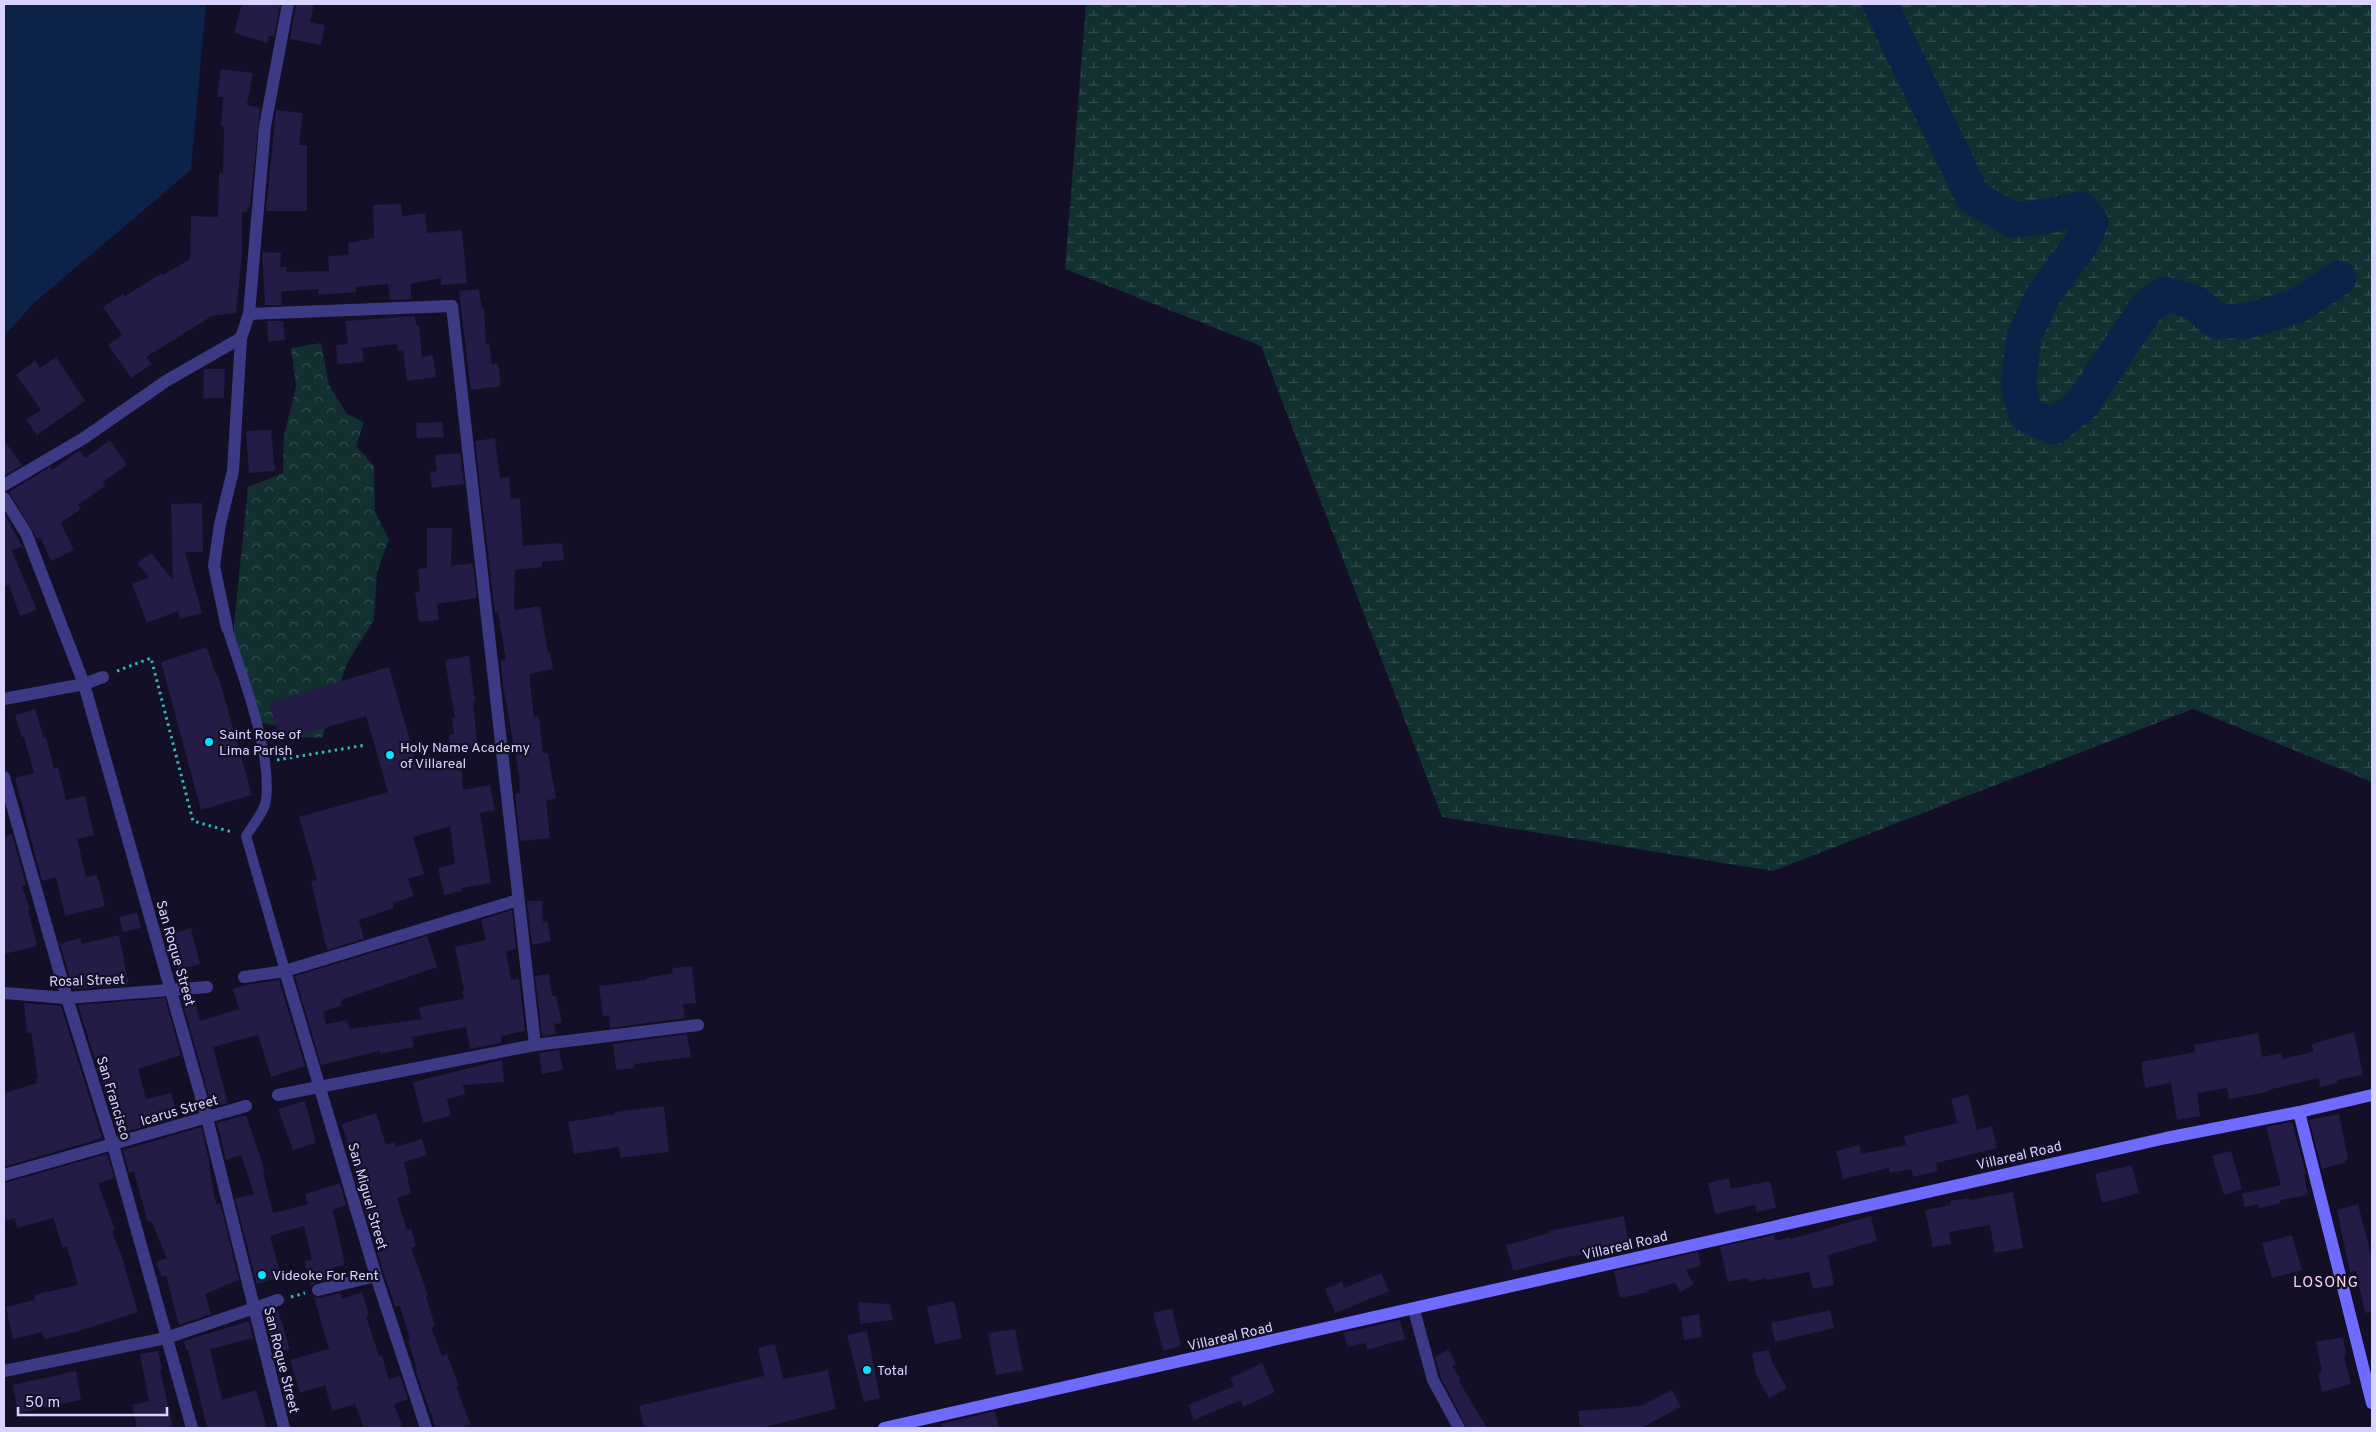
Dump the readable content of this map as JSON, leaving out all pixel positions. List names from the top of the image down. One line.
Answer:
{"streets":{"main road":["Villareal Road"],"street":["San Roque Street","Rosal Street","San Francisco","Icarus Street","San Miguel Street"]},"crossings":[["San Roque Street","Rosal Street"],["San Roque Street","Icarus Street"],["Rosal Street","San Francisco"],["San Francisco","Icarus Street"]],"districts":["LOSONG"],"places":["Saint Rose of Lima Parish","Holy Name Academy of Villareal","Videoke For Rent","Total"],"scale_bar":"50 m"}
